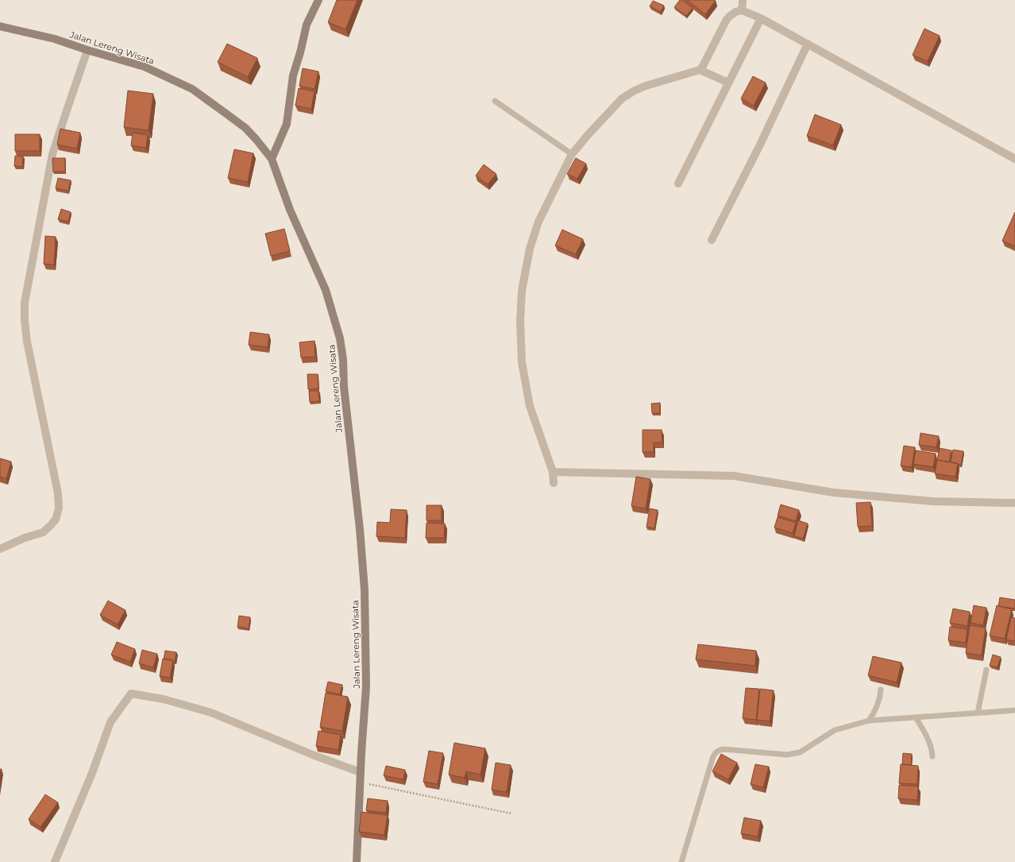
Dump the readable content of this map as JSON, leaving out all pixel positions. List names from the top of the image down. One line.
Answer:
{"streets":{"main road":["Jalan Lereng Wisata"]}}
